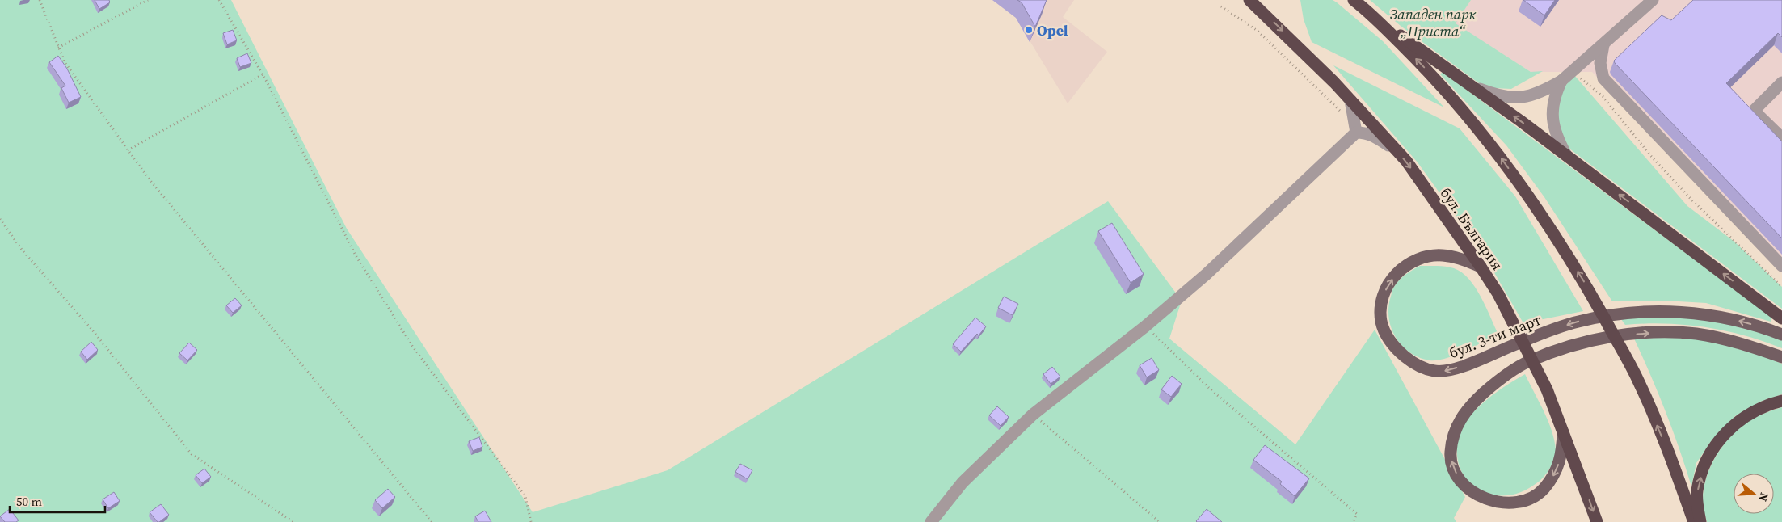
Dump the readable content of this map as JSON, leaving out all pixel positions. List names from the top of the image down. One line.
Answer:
{"streets":{"highway":["бул. България"],"main road":["бул. 3-ти март"]},"crossings":[["бул. България","бул. 3-ти март"]],"parks":["Западен парк „Приста“"],"places":["Opel"],"scale_bar":"50 m","north":"right"}
